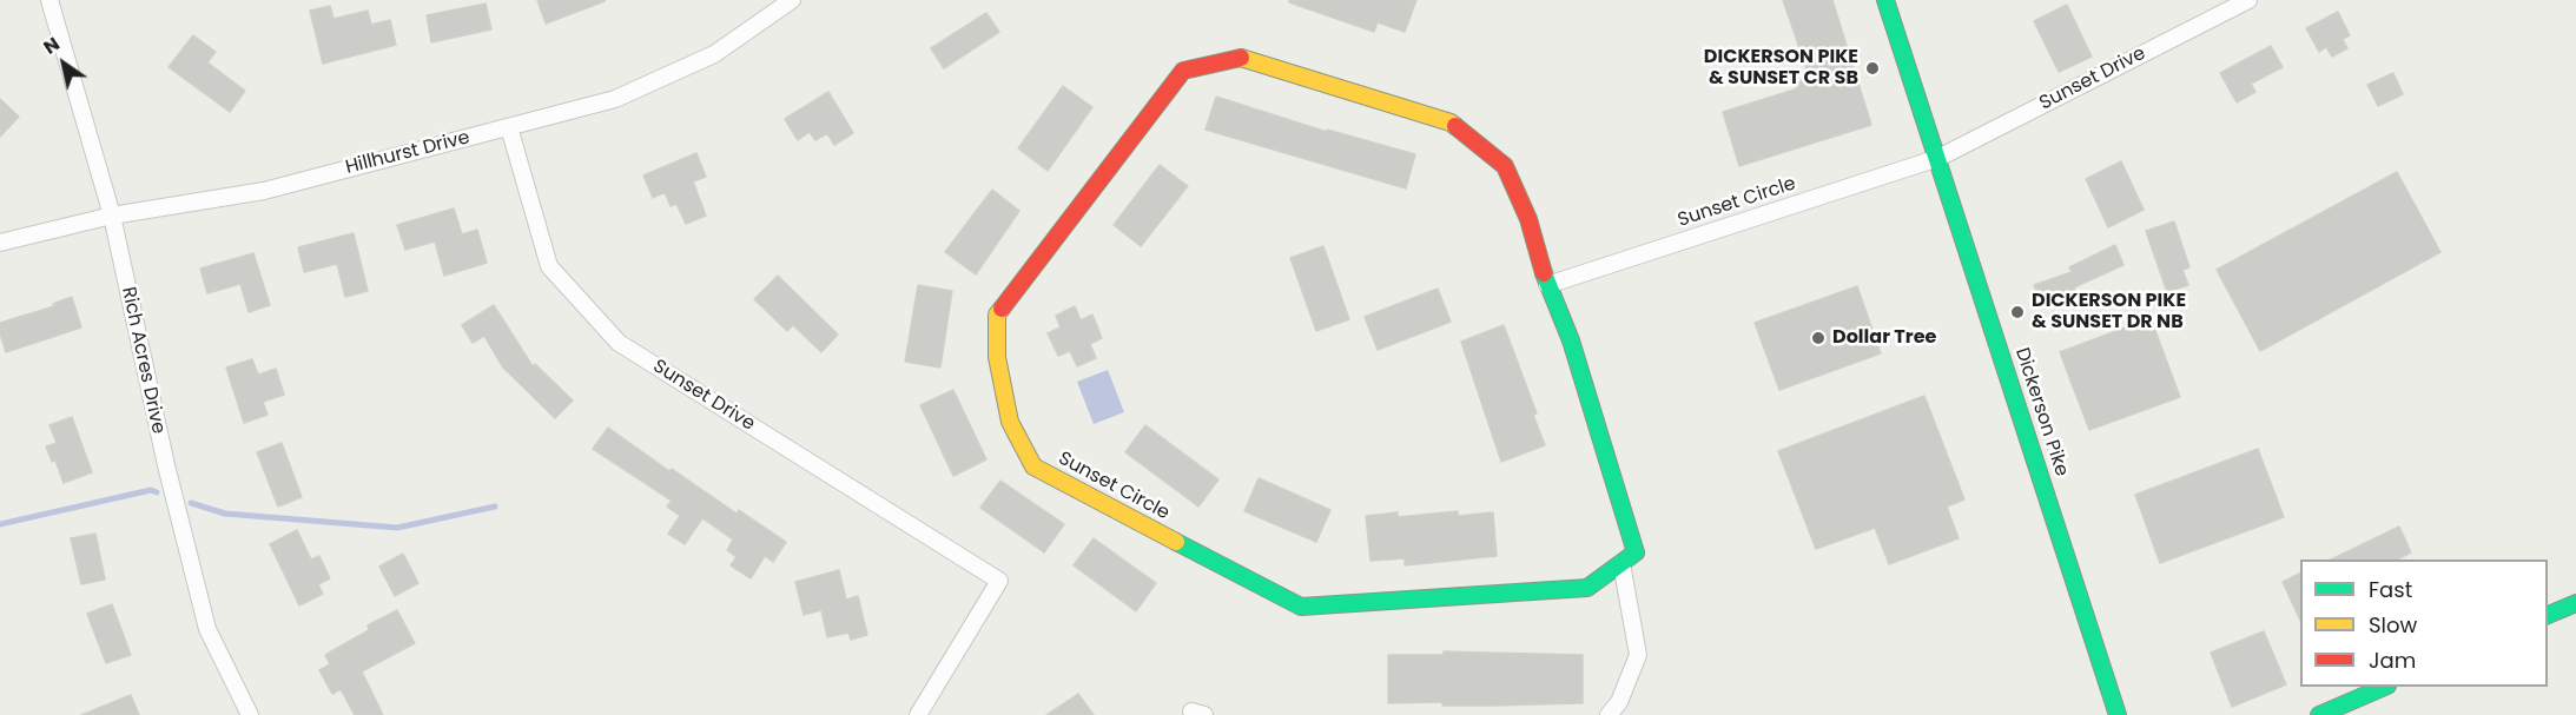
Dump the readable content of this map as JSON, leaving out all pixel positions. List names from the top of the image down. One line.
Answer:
{"streets":{"street":["Sunset Drive","Hillhurst Drive","Sunset Circle","Rich Acres Drive","Dickerson Pike"]},"crossings":[["Sunset Drive","Hillhurst Drive"],["Sunset Drive","Sunset Circle"],["Sunset Drive","Dickerson Pike"],["Hillhurst Drive","Rich Acres Drive"],["Sunset Circle","Dickerson Pike"]],"places":["DICKERSON PIKE & SUNSET CR SB","DICKERSON PIKE & SUNSET DR NB","Dollar Tree"],"legend":["Fast","Slow","Jam"],"north":"top left"}
